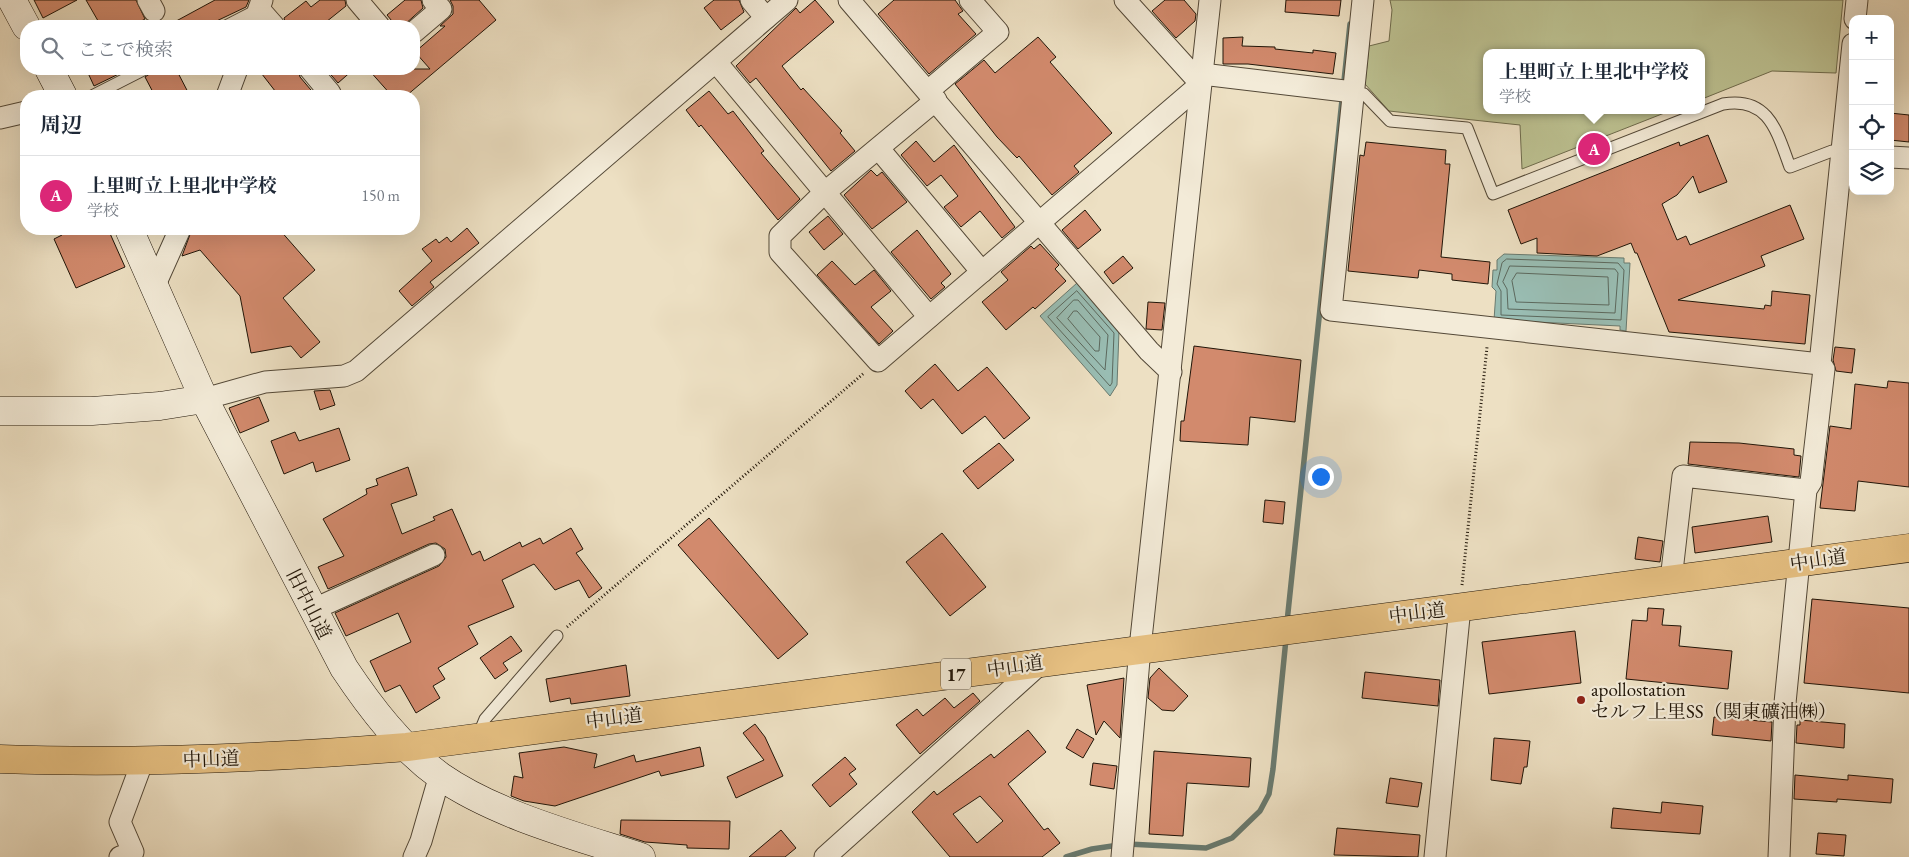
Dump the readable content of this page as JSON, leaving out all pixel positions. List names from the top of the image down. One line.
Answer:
{"streets":{"highway":["中山道","17"],"main road":["旧中山道"]},"crossings":[["中山道","旧中山道"]],"places":["apollostation セルフ上里SS（関東礦油㈱）"],"page":{"map_buttons":["+","−"],"search":"ここで検索","popup":["上里町立上里北中学校","学校"],"heading":"周辺","pins":"A","list":[{"mark":"A","name":"上里町立上里北中学校","note":"学校","value":"150 m"}]}}
